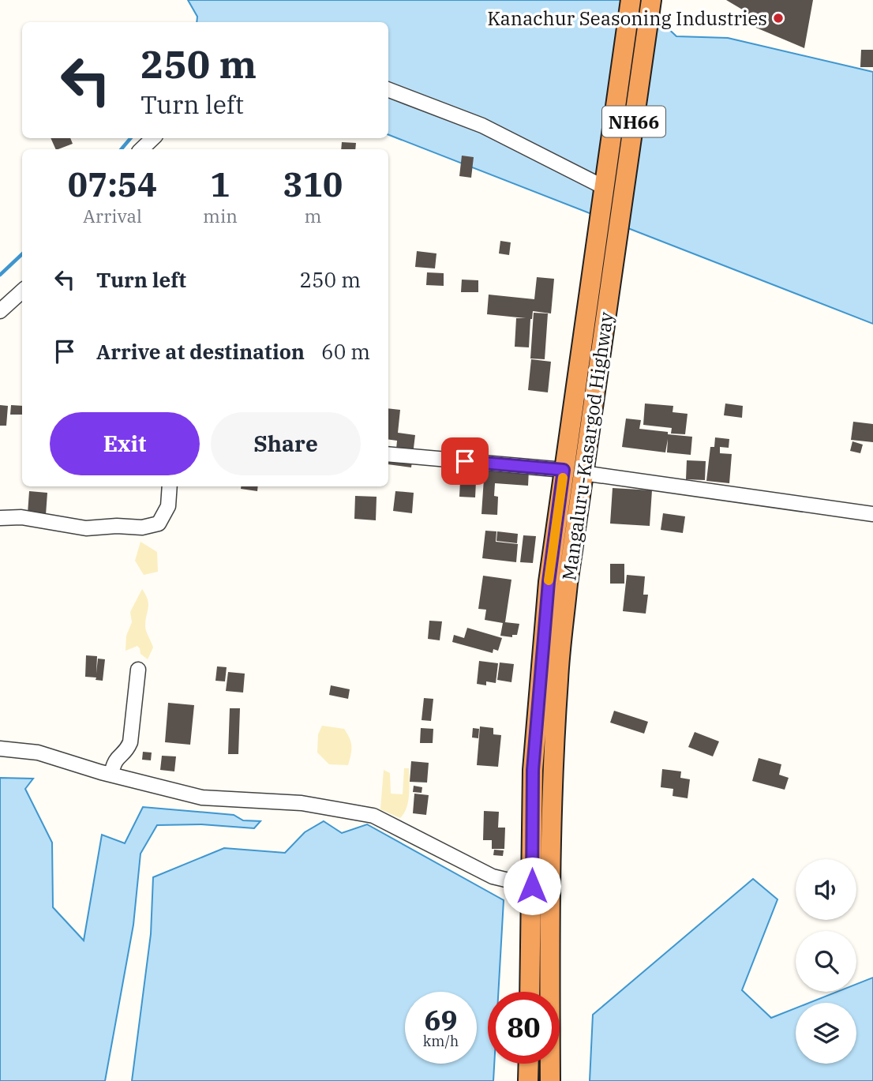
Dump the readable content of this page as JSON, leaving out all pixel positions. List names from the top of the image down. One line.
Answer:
{"streets":{"highway":["NH66","Mangaluru-Kasargod Highway"]},"crossings":[["NH66","Mangaluru-Kasargod Highway"]],"places":["Kanachur Seasoning Industries"],"page":{"turn":["250 m","Turn left"],"eta":["07:54","Arrival","1","min","310","m"],"list":[{"name":"Turn left","value":"250 m"},{"name":"Arrive at destination","value":"60 m"}],"buttons":["Exit","Share"],"speed":"69 km/h","limit":"80"}}
